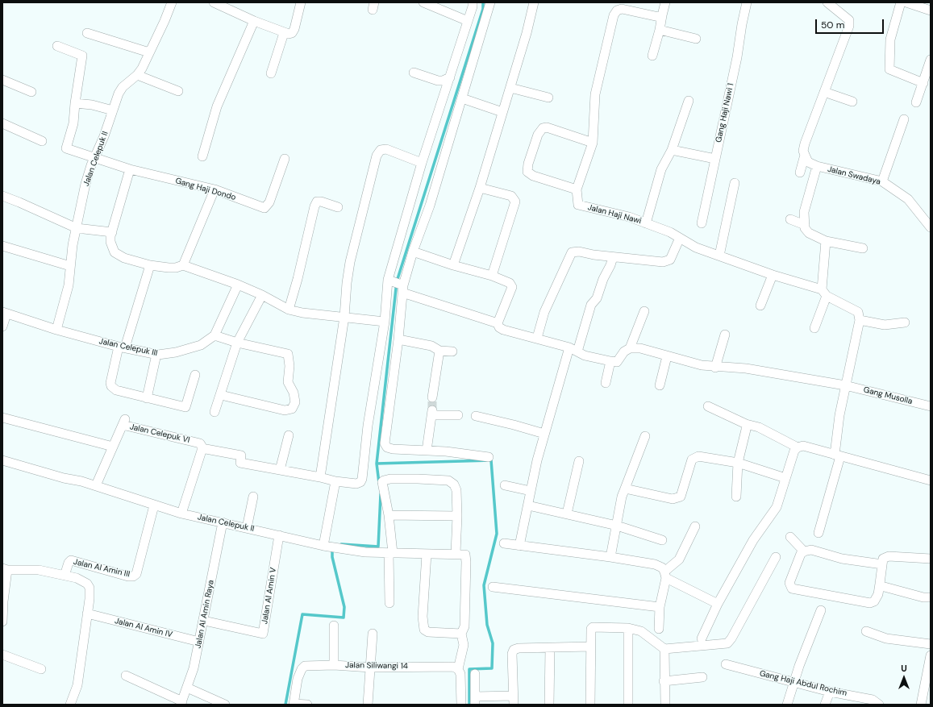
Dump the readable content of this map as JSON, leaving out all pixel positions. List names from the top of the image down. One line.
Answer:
{"streets":{"street":["Gang Haji Nawi 1","Jalan Celepuk II","Jalan Swadaya","Gang Haji Dondo","Jalan Haji Nawi","Jalan Celepuk III","Gang Musolla","Jalan Celepuk VI","Jalan Al Amin III","Jalan Al Amin V","Jalan Al Amin Raya","Jalan Al Amin IV","Jalan Siliwangi 14","Gang Haji Abdul Rochim"]},"crossings":[["Jalan Celepuk II","Gang Haji Dondo"],["Jalan Celepuk II","Jalan Celepuk III"],["Jalan Celepuk II","Jalan Al Amin III"],["Jalan Celepuk II","Jalan Al Amin V"],["Jalan Celepuk II","Jalan Al Amin Raya"],["Jalan Al Amin III","Jalan Al Amin IV"],["Jalan Al Amin V","Jalan Al Amin Raya"],["Jalan Al Amin Raya","Jalan Al Amin IV"]],"scale_bar":"50 m","north":"top"}
